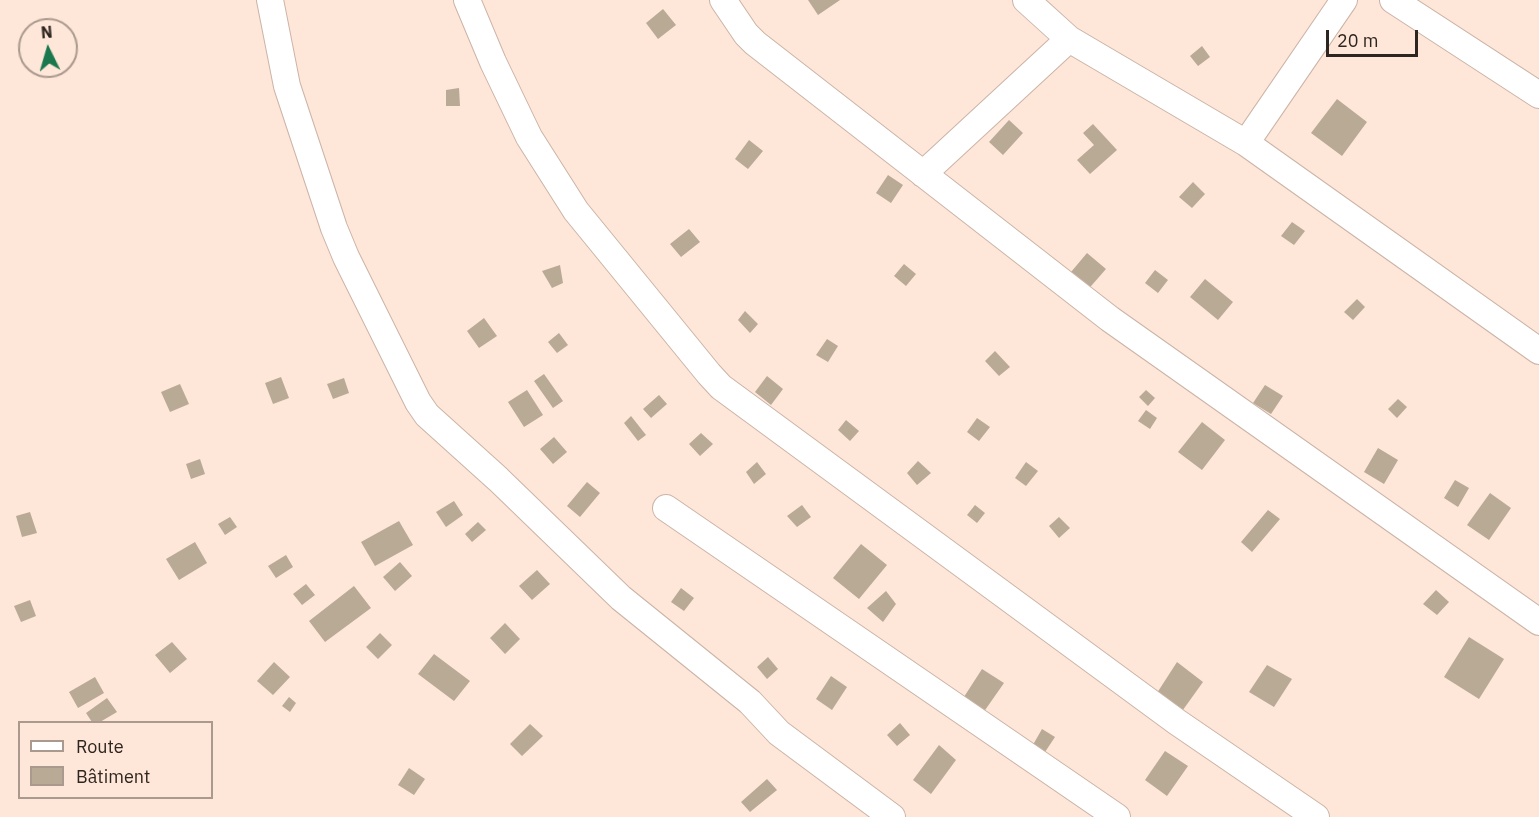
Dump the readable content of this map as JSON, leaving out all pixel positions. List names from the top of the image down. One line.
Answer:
{"legend":["Route","Bâtiment"],"scale_bar":"20 m","north":"top"}
